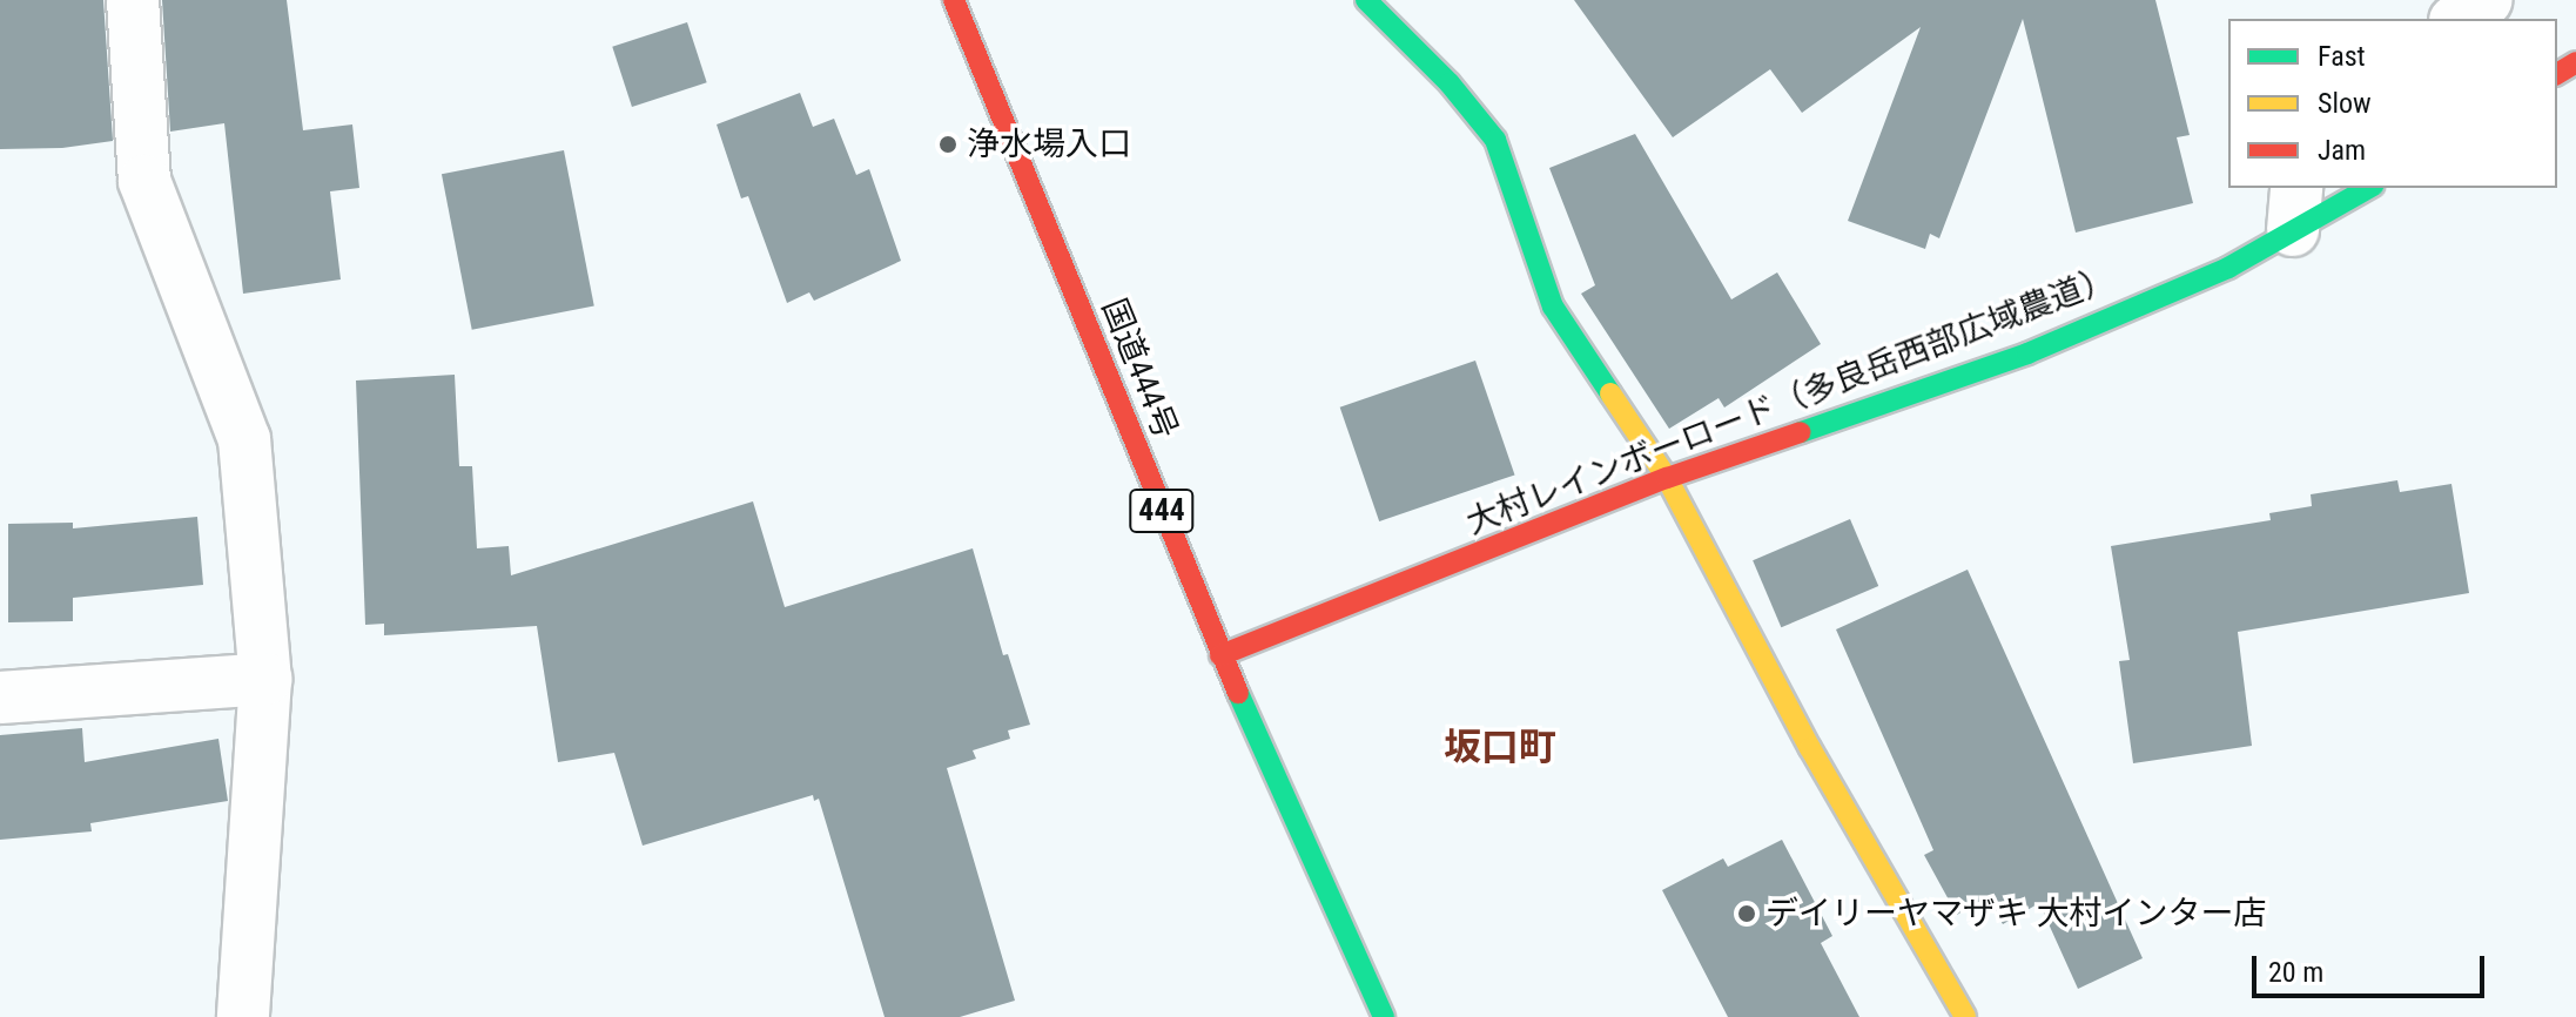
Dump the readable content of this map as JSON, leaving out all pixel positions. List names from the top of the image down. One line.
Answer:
{"streets":{"main road":["国道444号","大村レインボーロード（多良岳西部広域農道）","444"]},"crossings":[["国道444号","大村レインボーロード（多良岳西部広域農道）"]],"districts":["坂口町"],"places":["浄水場入口","デイリーヤマザキ 大村インター店"],"legend":["Fast","Slow","Jam"],"scale_bar":"20 m"}
